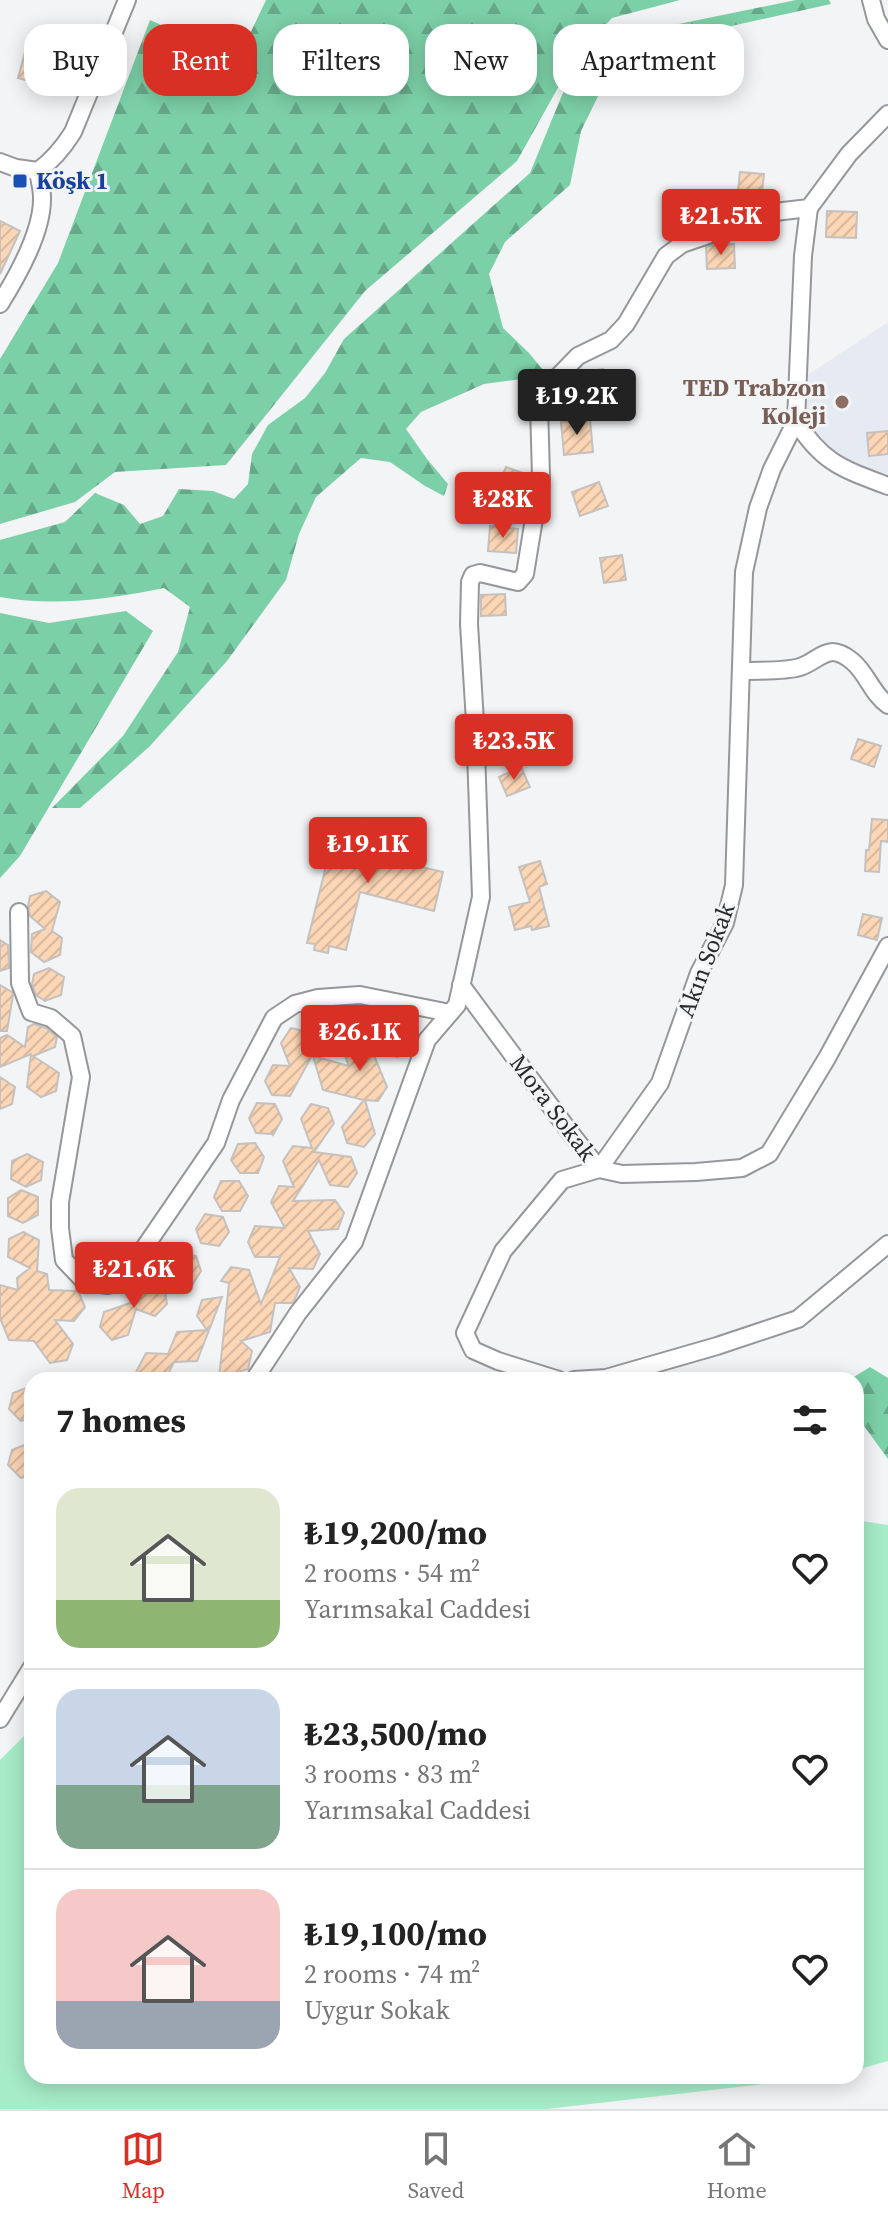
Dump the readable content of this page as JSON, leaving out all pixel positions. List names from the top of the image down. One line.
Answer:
{"streets":{"street":["Akın Sokak","Mora Sokak"]},"crossings":[["Akın Sokak","Mora Sokak"]],"places":{"transit":["Köşk 1"],"other":["TED Trabzon Koleji"]},"page":{"chip":["Buy","Rent","Filters","New","Apartment"],"price":["₺21.5K","₺19.2K","₺28K","₺23.5K","₺19.1K","₺26.1K","₺21.6K"],"heading":"7 homes","list":[{"name":"₺19,200/mo","note":"2 rooms · 54 m² · Yarımsakal Caddesi"},{"name":"₺23,500/mo","note":"3 rooms · 83 m² · Yarımsakal Caddesi"},{"name":"₺19,100/mo","note":"2 rooms · 74 m² · Uygur Sokak"}],"tabs":["Map","Saved","Home"]}}
